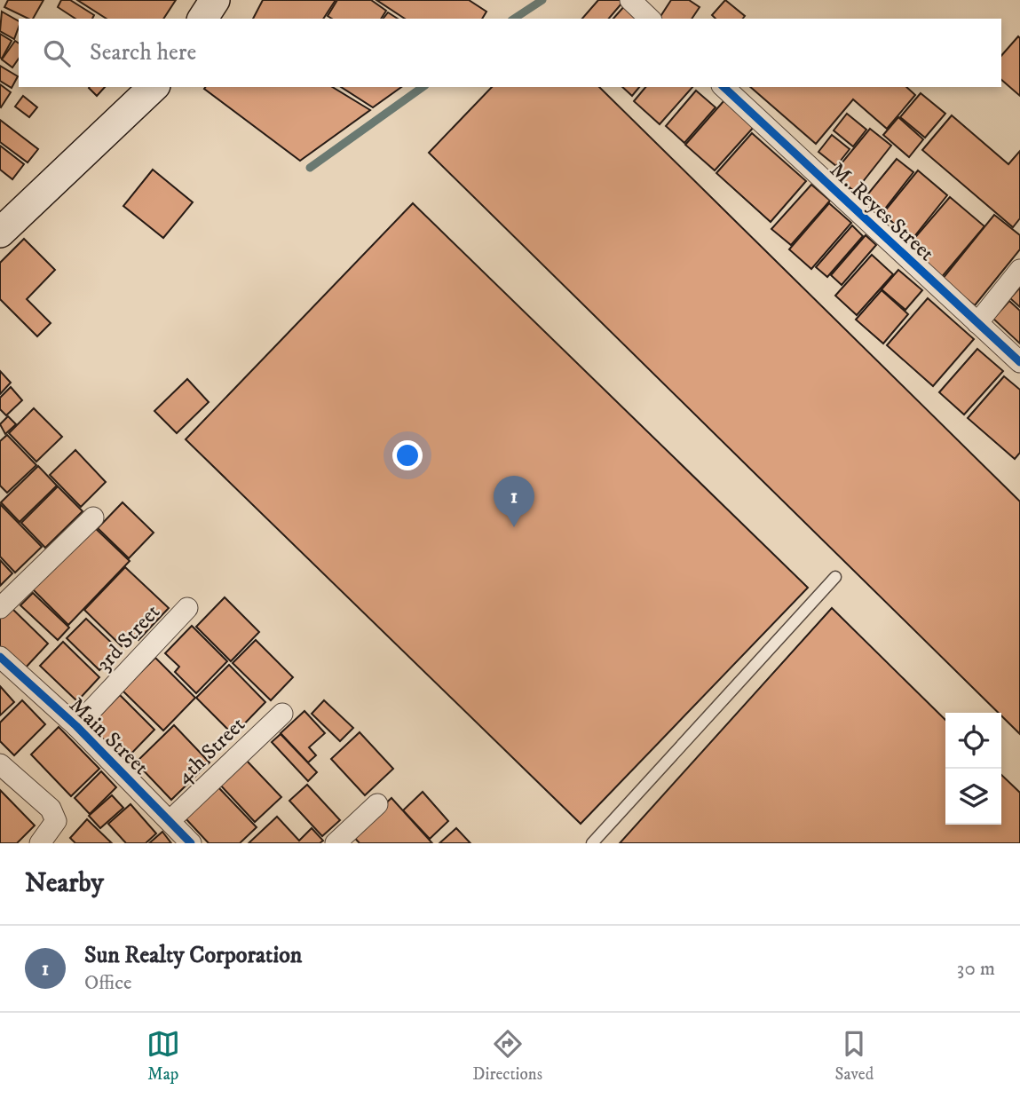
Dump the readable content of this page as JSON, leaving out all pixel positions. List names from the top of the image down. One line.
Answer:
{"streets":{"street":["M. Reyes Street","3rd Street","Main Street","4th Street"]},"crossings":[["3rd Street","Main Street"],["Main Street","4th Street"]],"page":{"search":"Search here","pins":"1","heading":"Nearby","list":[{"mark":"1","name":"Sun Realty Corporation","note":"Office","value":"30 m"}],"nav":["Map","Directions","Saved"]}}
